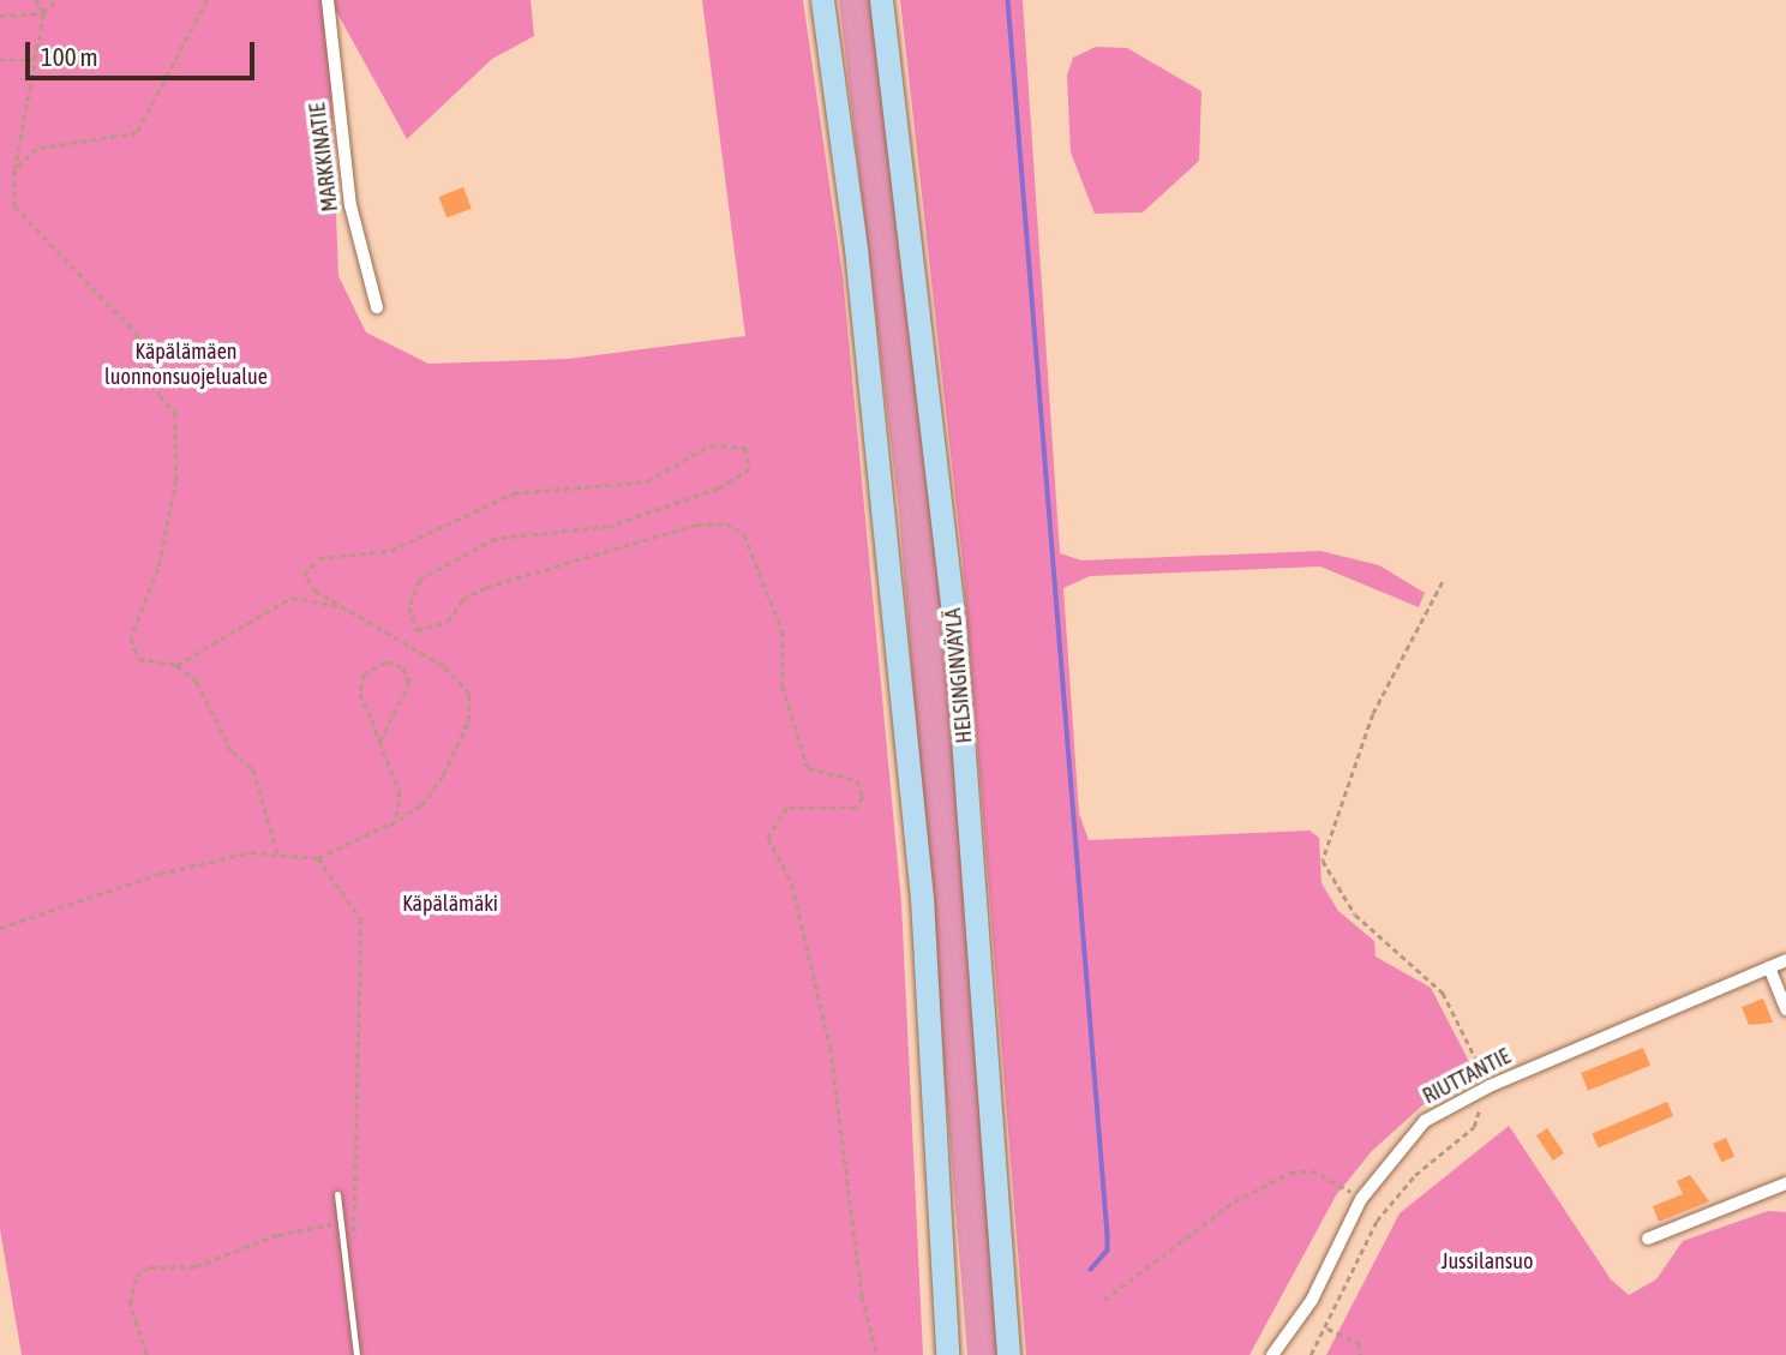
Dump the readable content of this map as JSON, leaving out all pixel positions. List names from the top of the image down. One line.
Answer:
{"streets":{"highway":["HELSINGINVÄYLÄ"],"street":["MARKKINATIE","RIUTTANTIE"]},"parks":["Käpälämäen luonnonsuojelualue","Käpälämäki","Jussilansuo"],"scale_bar":"100 m"}
